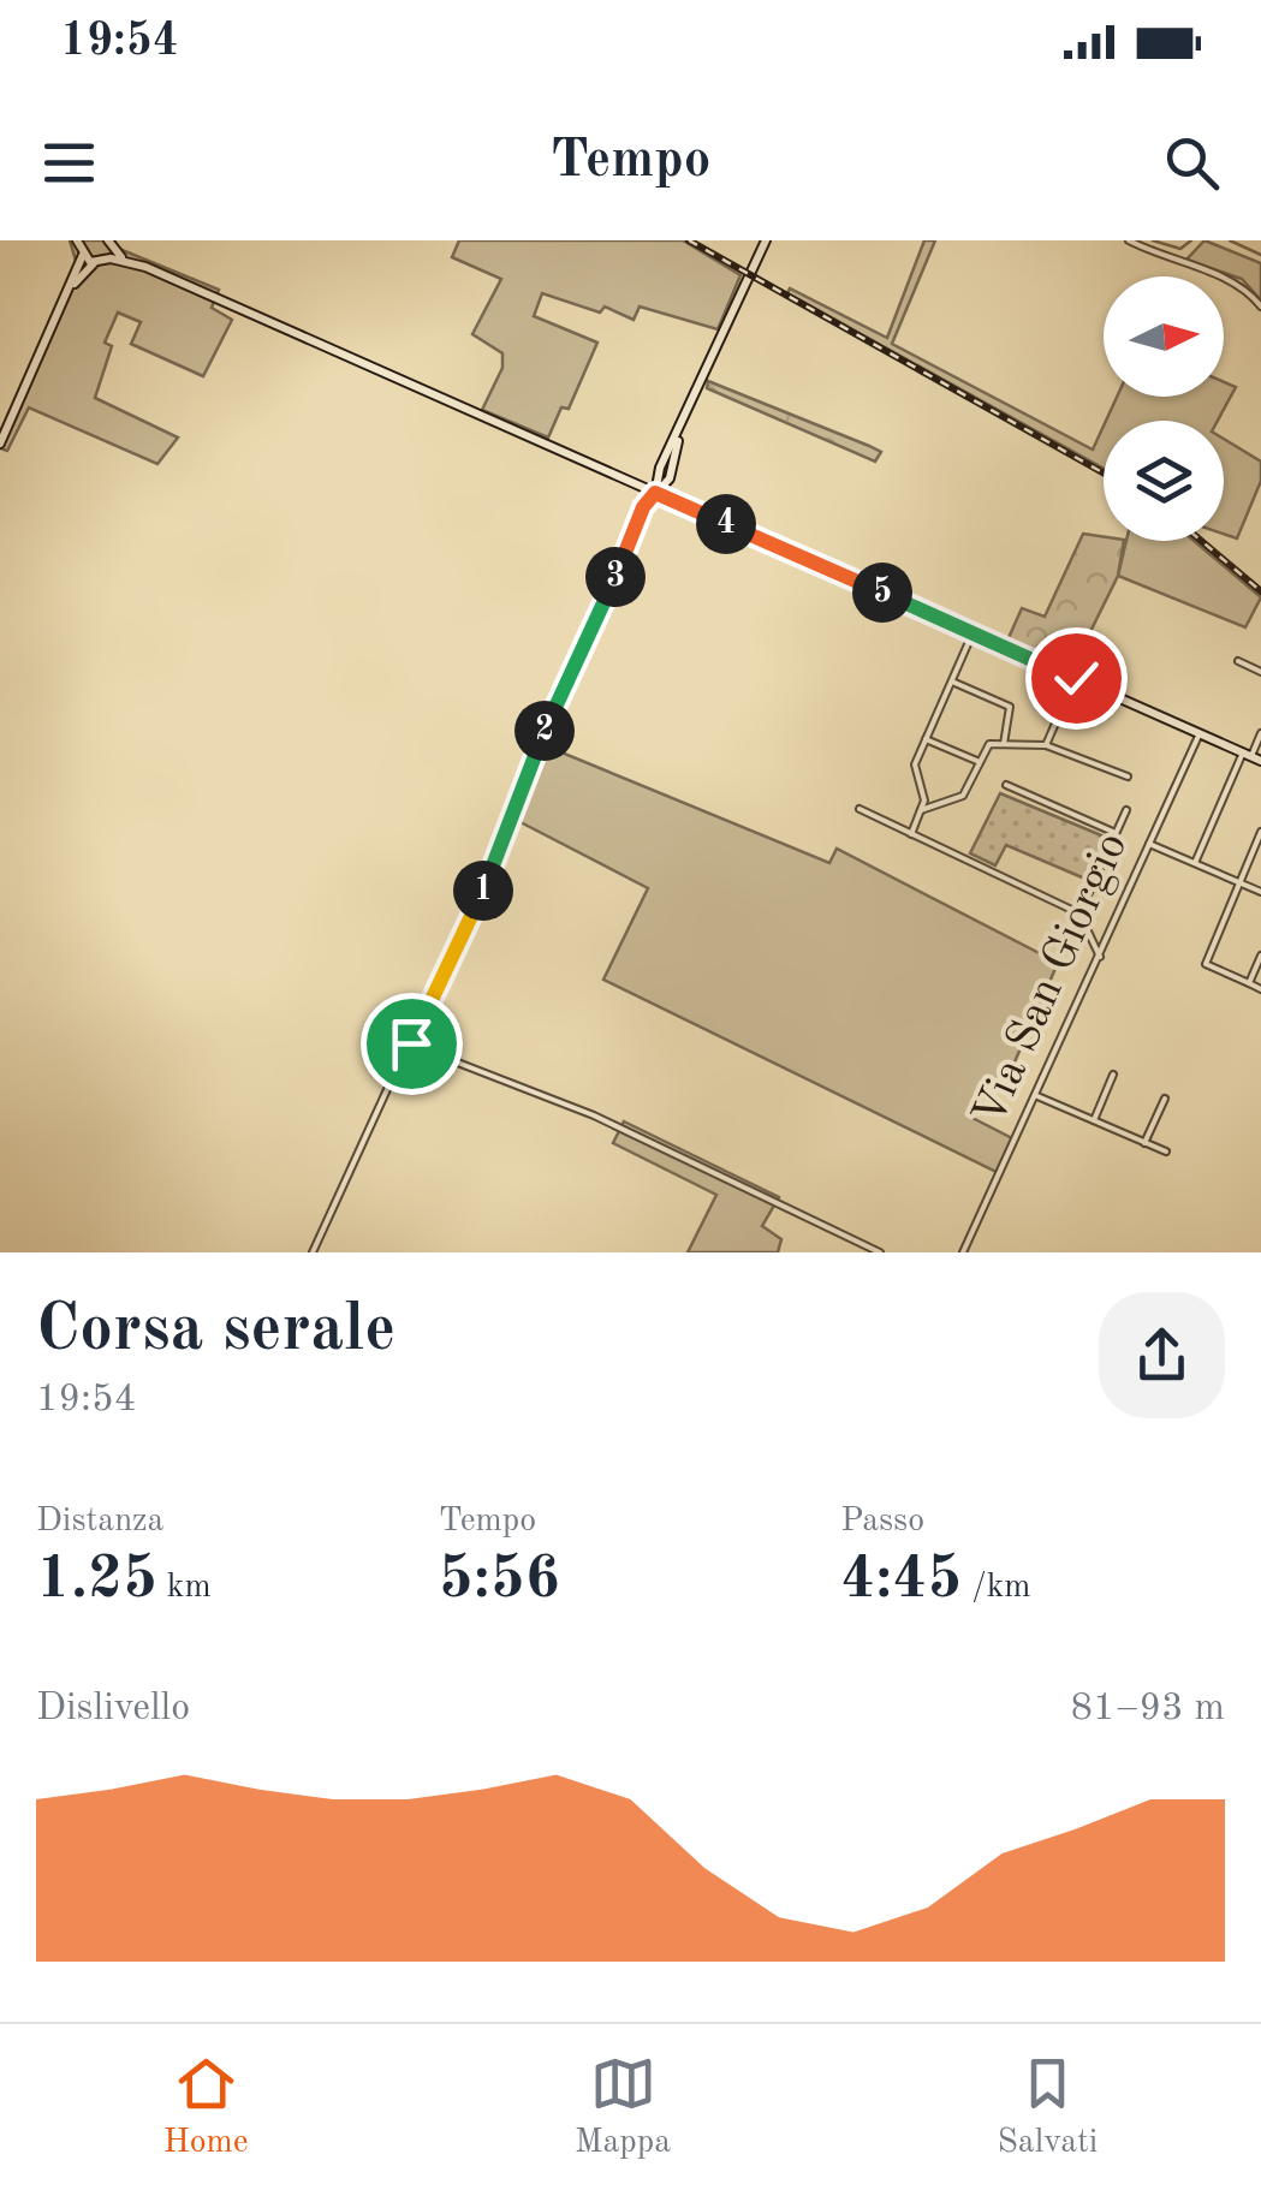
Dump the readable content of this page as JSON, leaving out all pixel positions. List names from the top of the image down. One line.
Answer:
{"streets":{"street":["Via San Giorgio"]},"north":"right","page":{"status":"19:54","header":"Tempo","pins":["4","3","5","2","1"],"heading":["Corsa serale","19:54"],"stats":[["Distanza","1.25 km"],["Tempo","5:56"],["Passo","4:45 /km"]],"chart":["Dislivello","81–93 m"],"tabs":["Home","Mappa","Salvati"]}}
